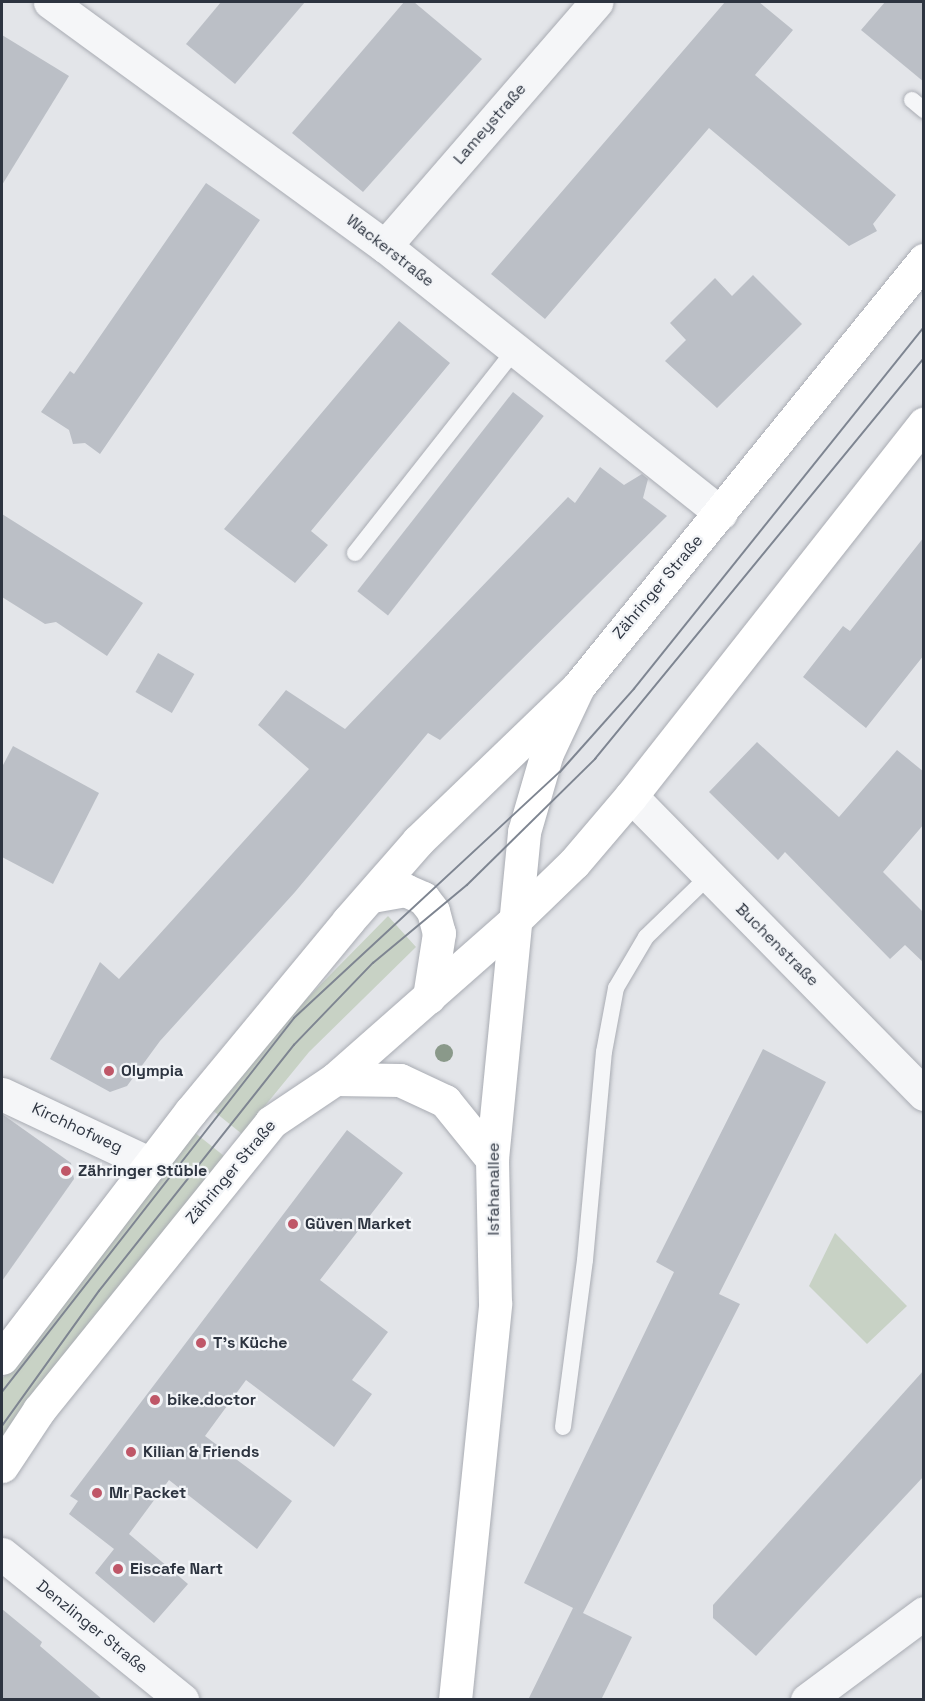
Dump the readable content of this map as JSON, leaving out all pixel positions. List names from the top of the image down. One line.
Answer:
{"streets":{"main road":["Zähringer Straße","Isfahanallee"],"street":["Lameystraße","Wackerstraße","Buchenstraße","Kirchhofweg","Denzlinger Straße"]},"crossings":[["Lameystraße","Wackerstraße"],["Wackerstraße","Zähringer Straße"],["Zähringer Straße","Buchenstraße"],["Zähringer Straße","Kirchhofweg"],["Zähringer Straße","Isfahanallee"]],"places":["Olympia","Zähringer Stüble","Güven Market","T's Küche","bike.doctor","Kilian & Friends","Mr Packet","Eiscafe Nart"]}
